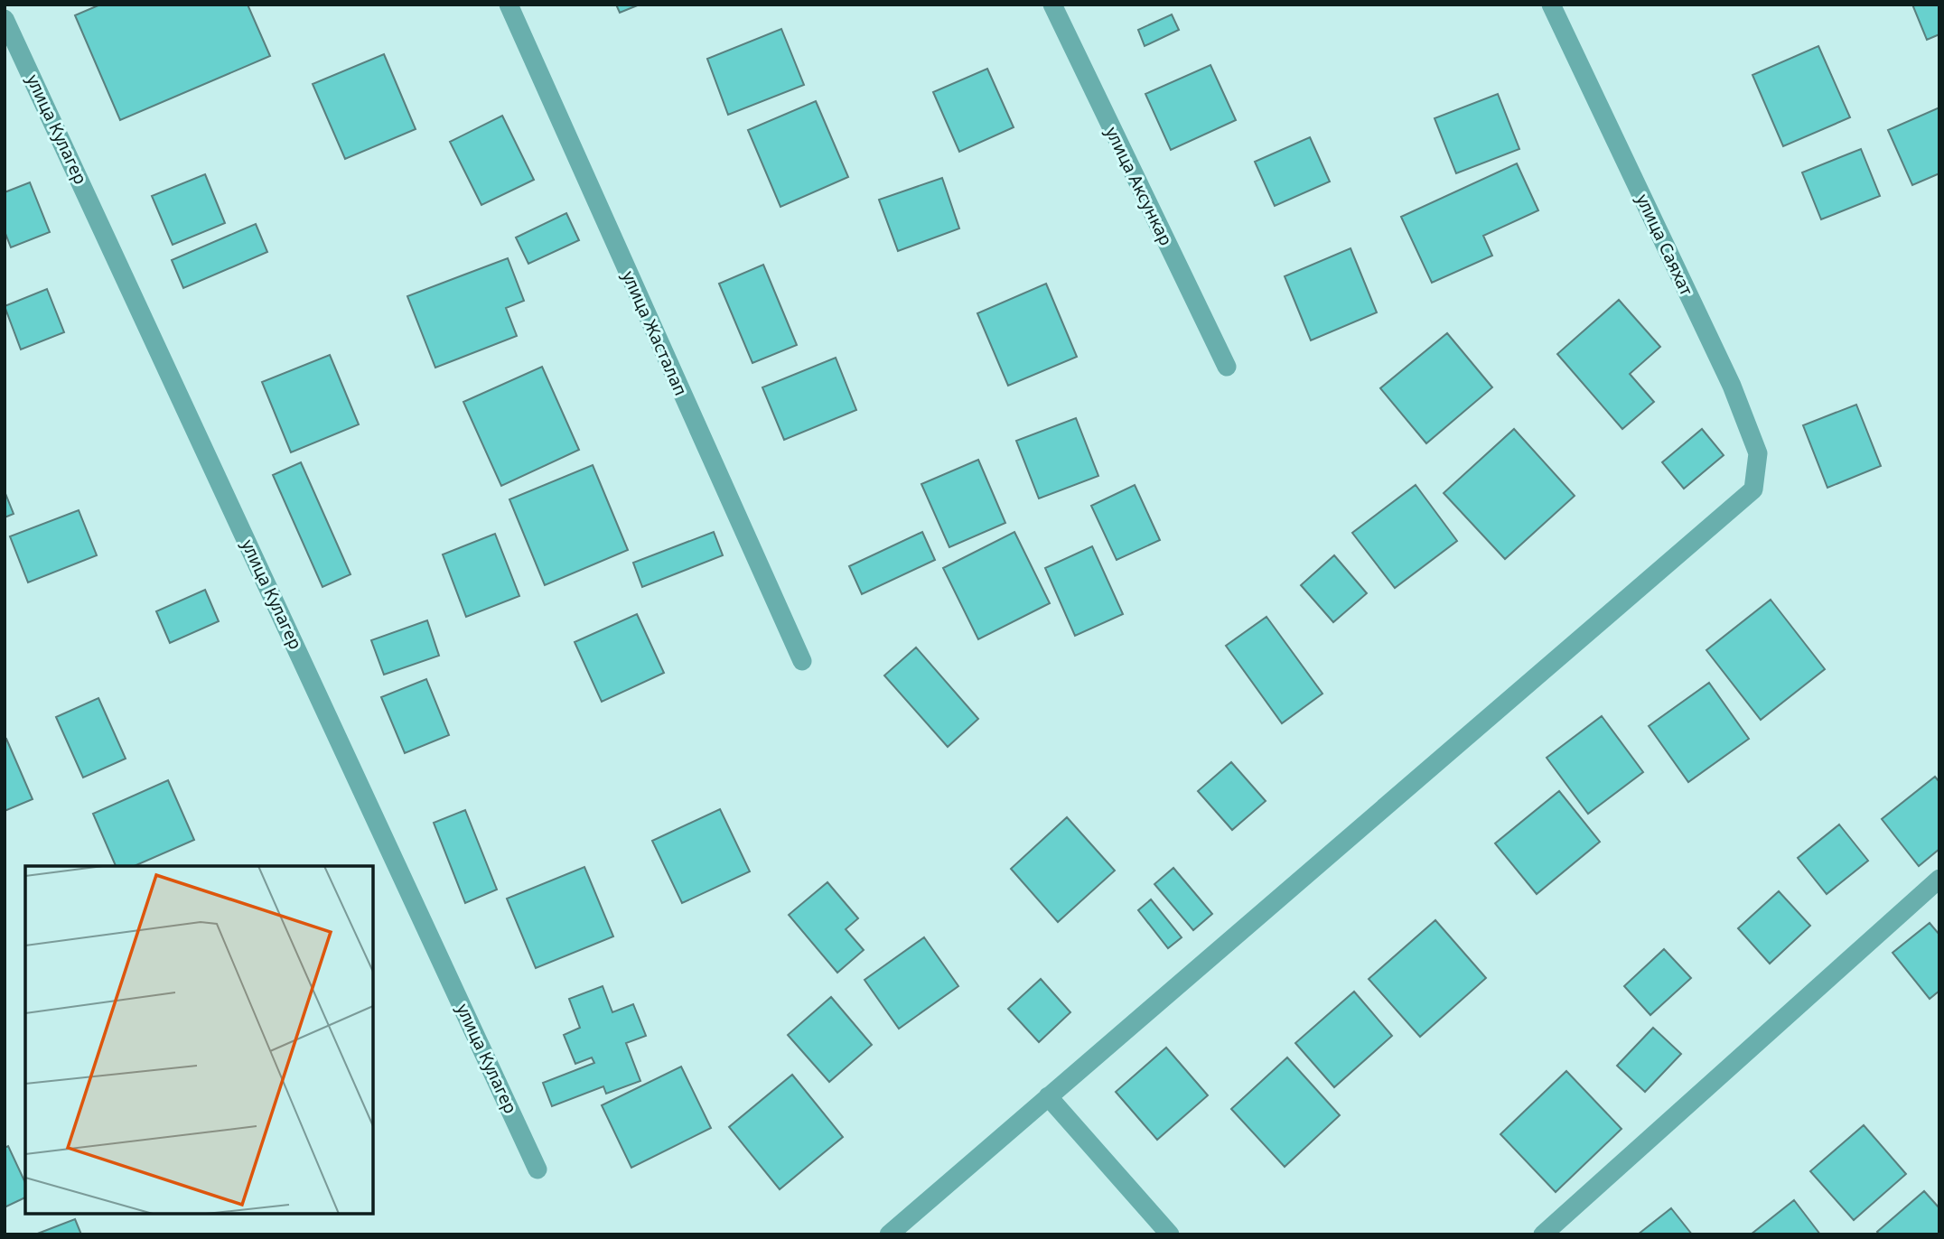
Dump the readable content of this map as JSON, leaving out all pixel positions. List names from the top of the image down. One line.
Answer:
{"streets":{"street":["улица Кулагер","улица Аксункар","улица Саяхат","улица Жасталап"]}}
